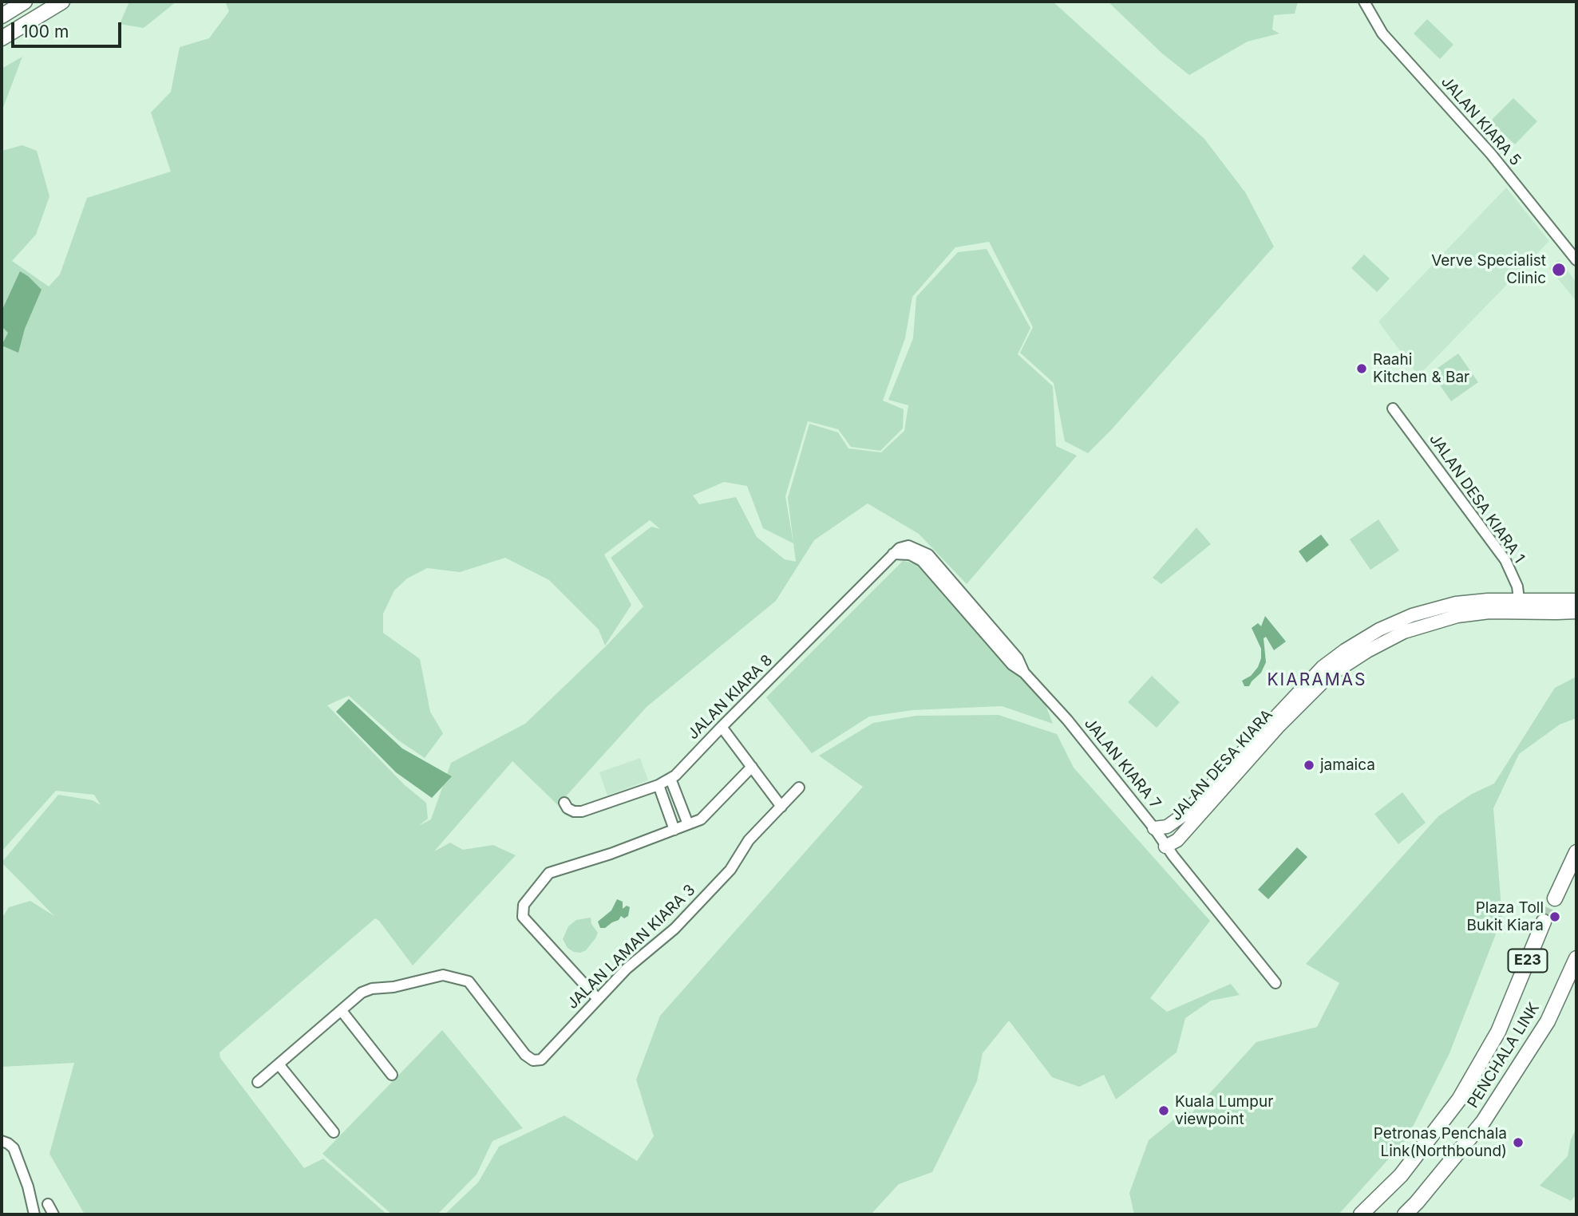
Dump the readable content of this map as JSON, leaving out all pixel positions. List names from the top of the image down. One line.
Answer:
{"streets":{"highway":["E23","PENCHALA LINK"],"main road":["JALAN DESA KIARA"],"street":["JALAN KIARA 5","JALAN DESA KIARA 1","JALAN KIARA 8","JALAN KIARA 7","JALAN LAMAN KIARA 3"]},"crossings":[["JALAN DESA KIARA 1","JALAN DESA KIARA"],["JALAN KIARA 8","JALAN KIARA 7"],["JALAN KIARA 7","JALAN DESA KIARA"]],"districts":["KIARAMAS"],"places":["Verve Specialist Clinic","Raahi Kitchen & Bar","jamaica","Plaza Toll Bukit Kiara","Kuala Lumpur viewpoint","Petronas Penchala Link(Northbound)"],"scale_bar":"100 m"}
